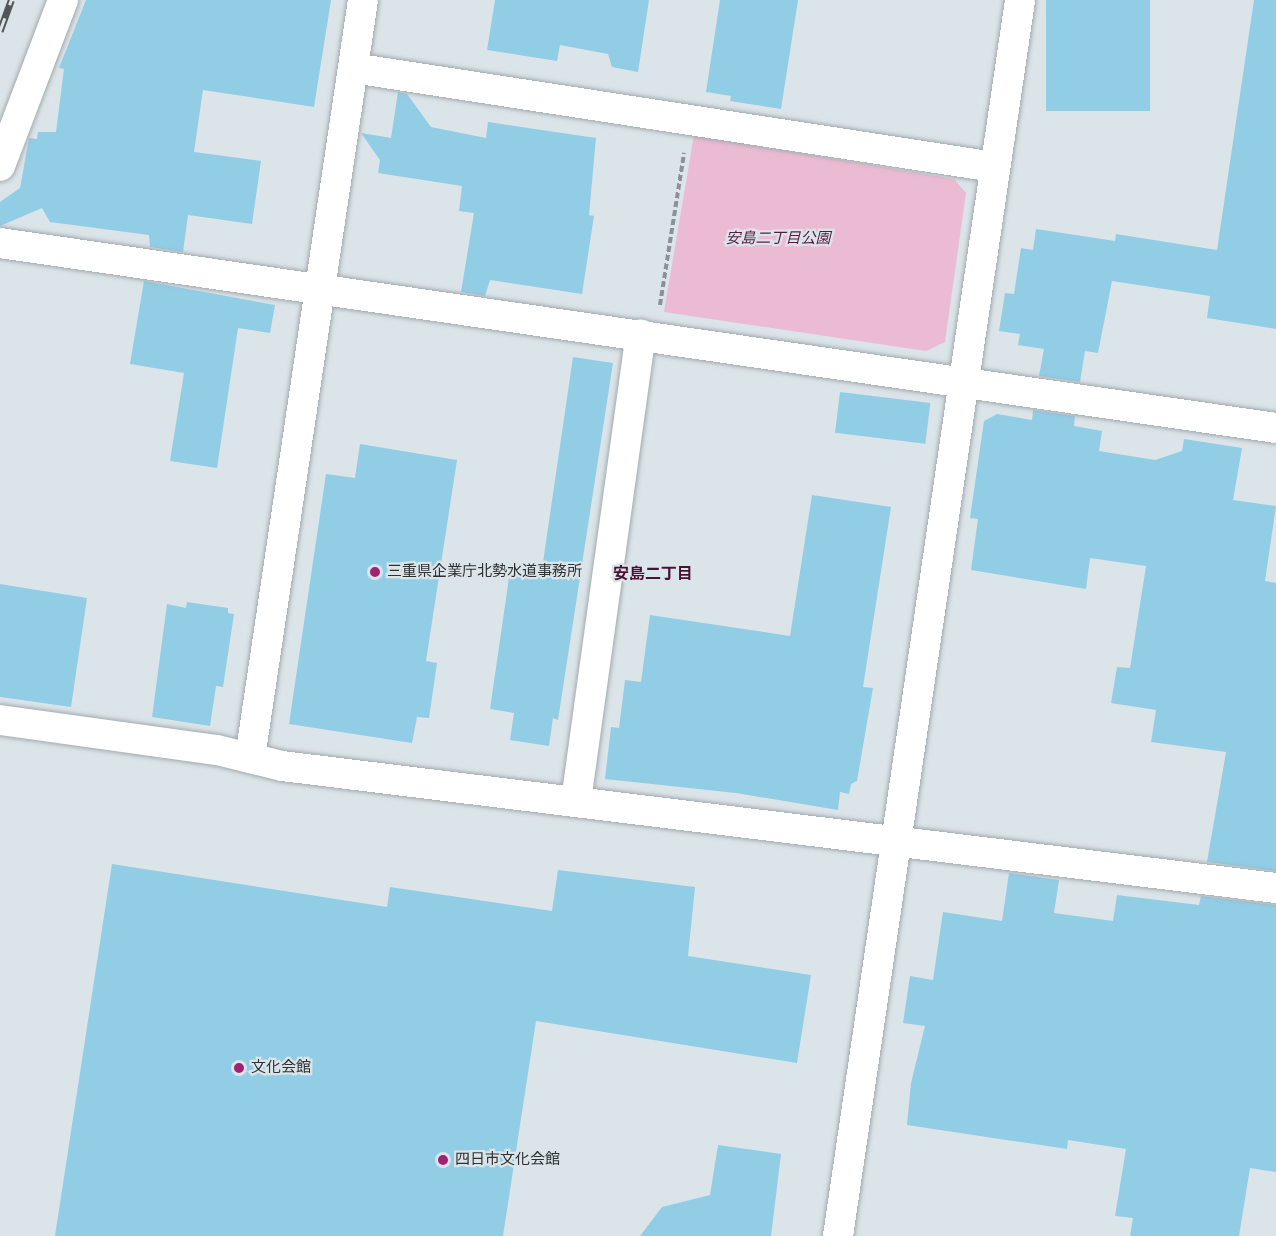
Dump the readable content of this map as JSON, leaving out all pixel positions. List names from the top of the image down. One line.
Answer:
{"districts":["安島二丁目"],"parks":["安島二丁目公園"],"places":["三重県企業庁北勢水道事務所","文化会館","四日市文化会館"]}
